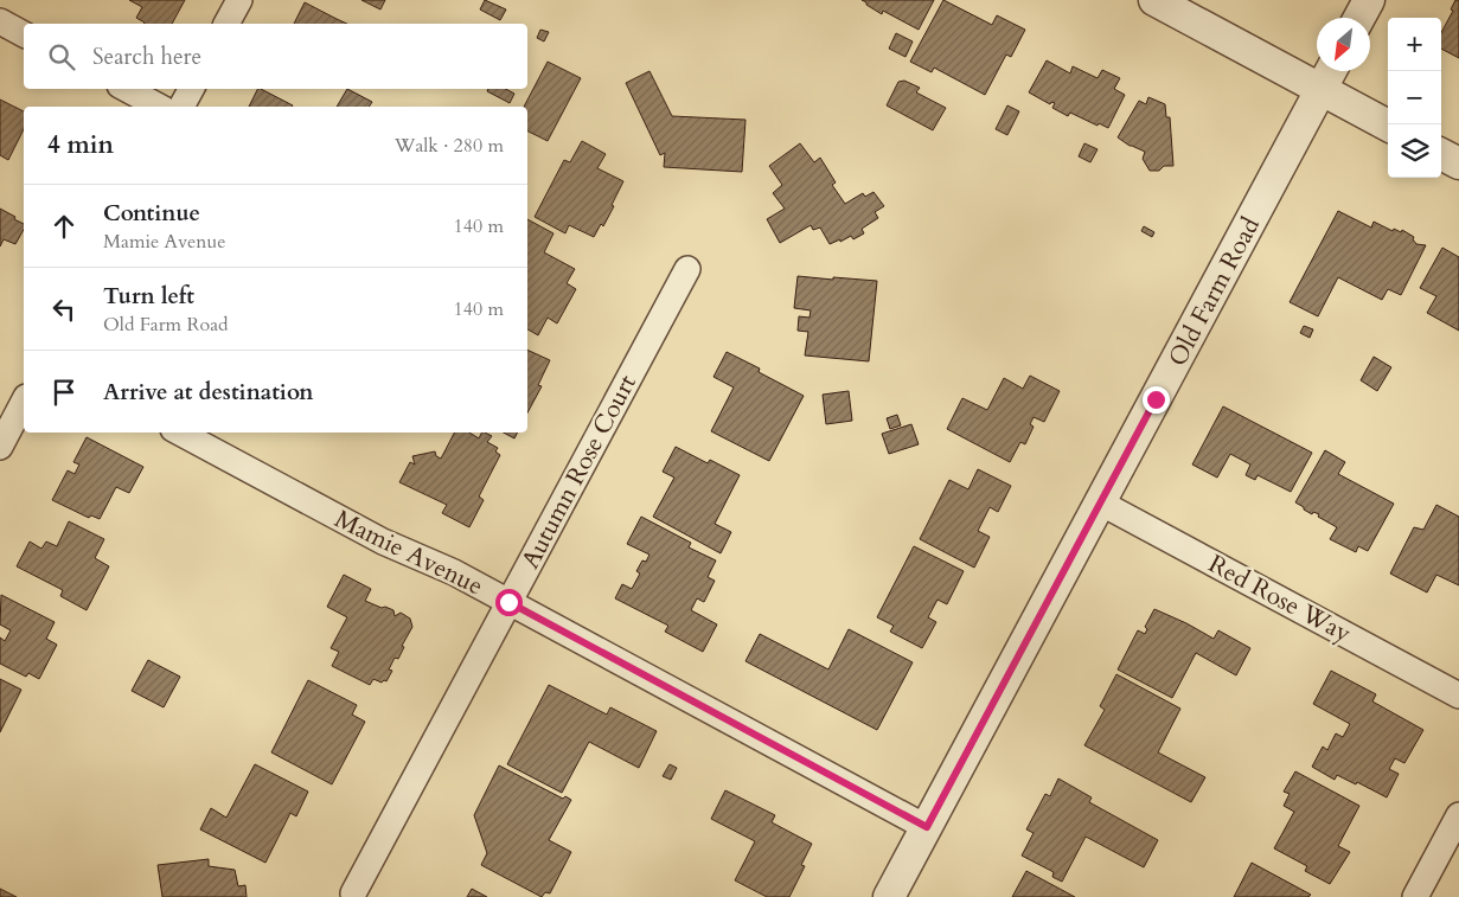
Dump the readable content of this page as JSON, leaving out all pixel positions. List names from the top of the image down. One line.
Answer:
{"streets":{"street":["Old Farm Road","Autumn Rose Court","Mamie Avenue","Red Rose Way"]},"crossings":[["Old Farm Road","Mamie Avenue"],["Old Farm Road","Red Rose Way"],["Autumn Rose Court","Mamie Avenue"]],"north":"bottom left","page":{"map_buttons":["+","−"],"search":"Search here","heading":["4 min","Walk · 280 m"],"list":[["Continue","Mamie Avenue","140 m"],["Turn left","Old Farm Road","140 m"],"Arrive at destination"]}}
